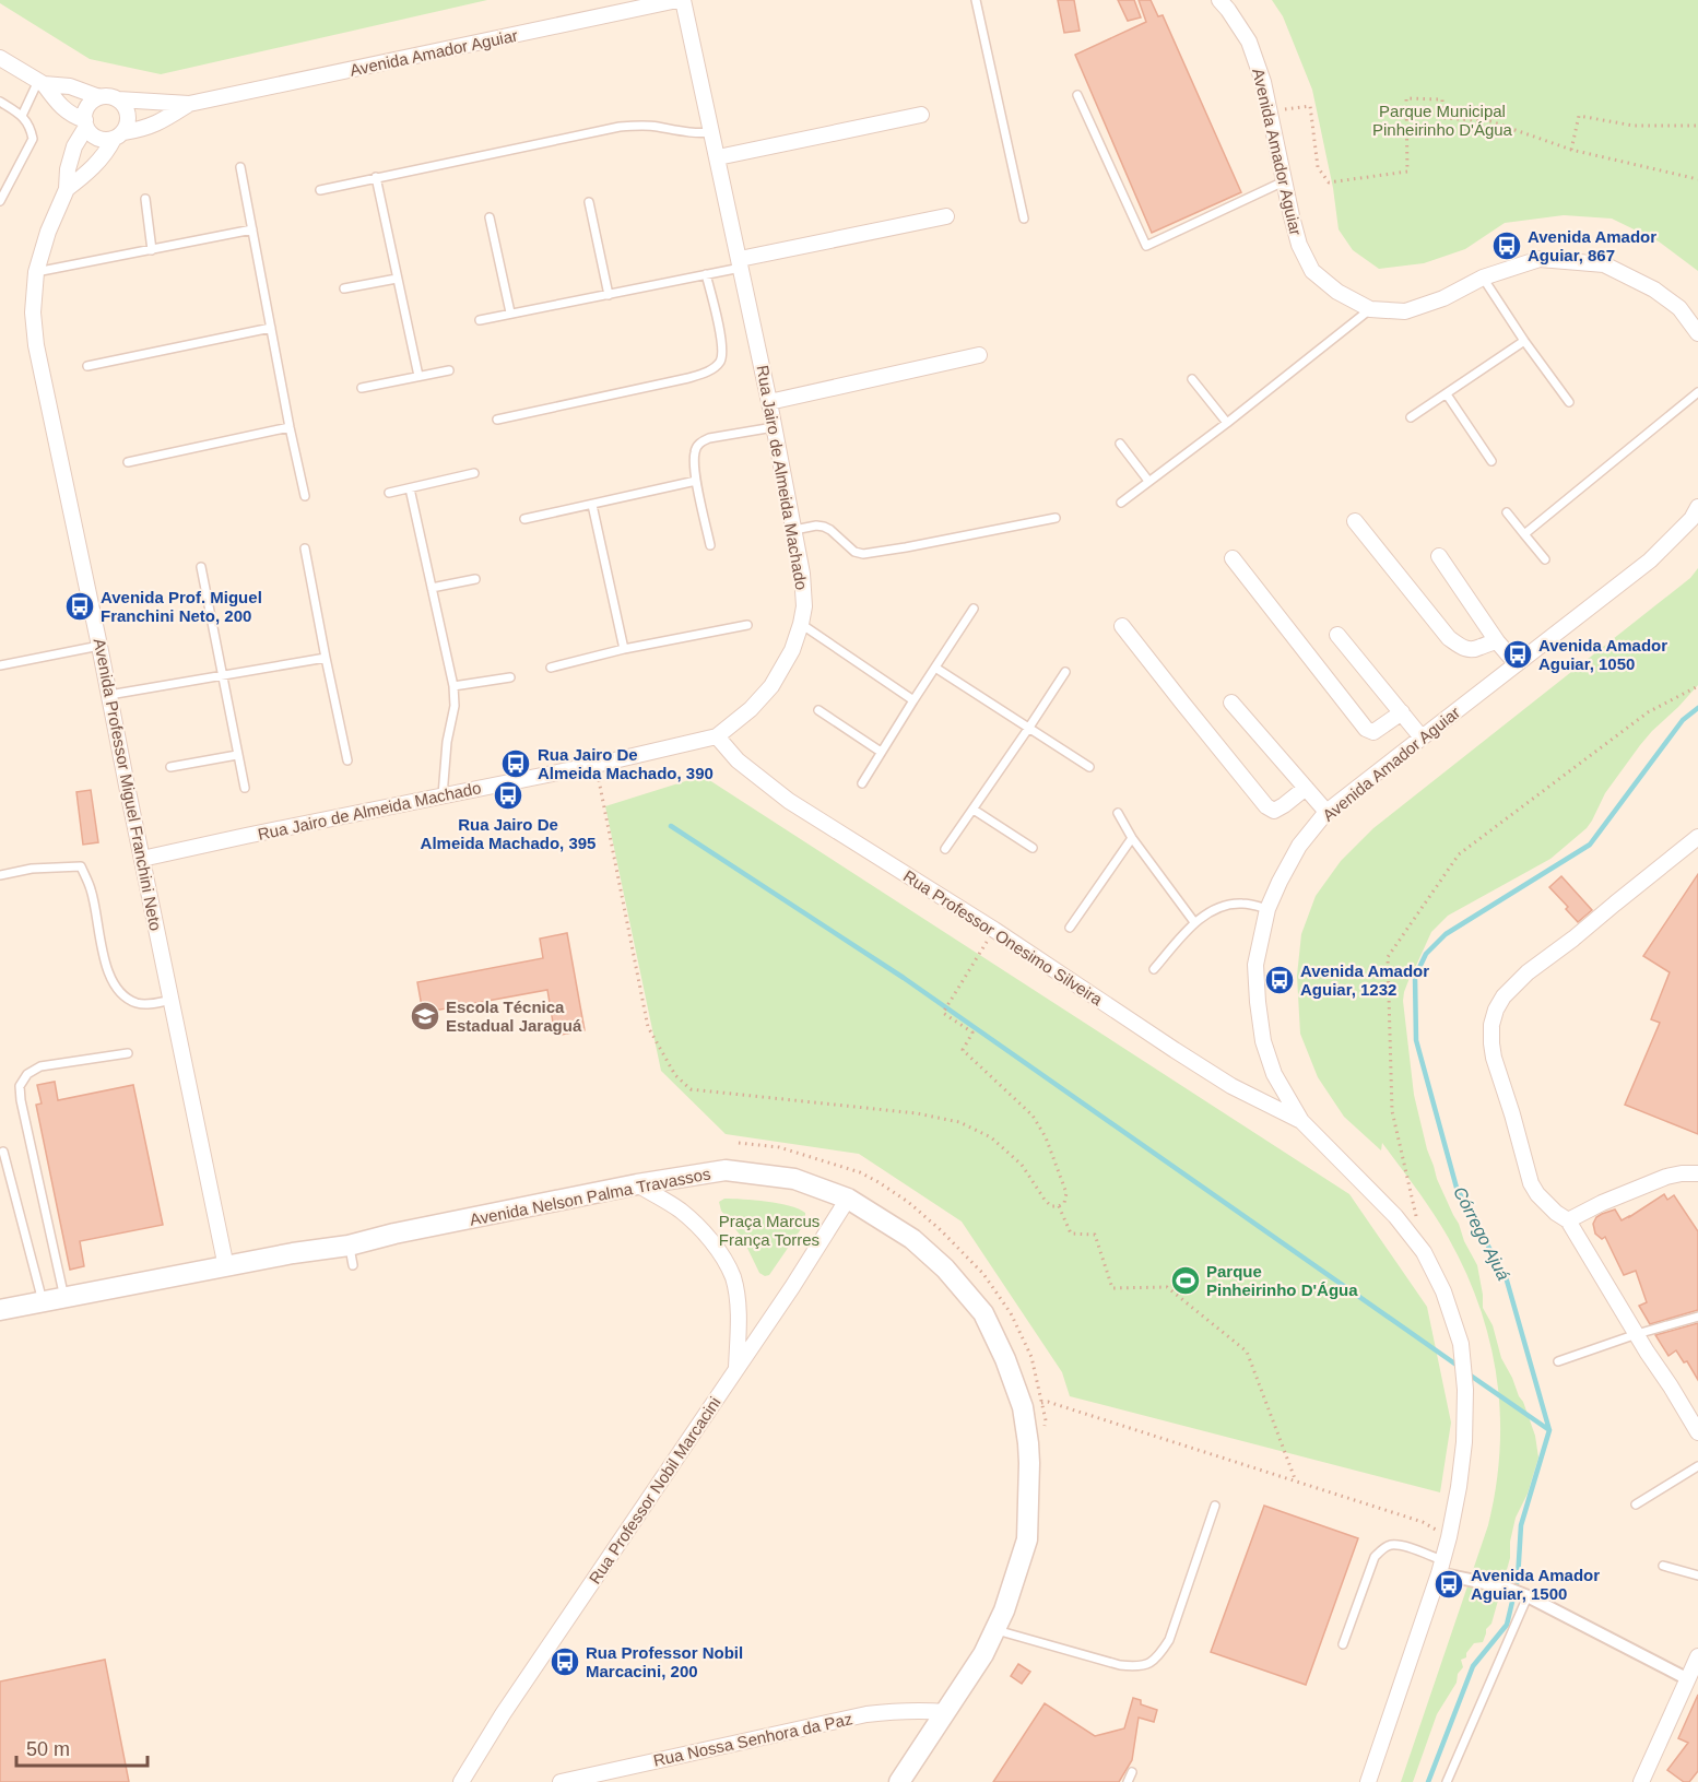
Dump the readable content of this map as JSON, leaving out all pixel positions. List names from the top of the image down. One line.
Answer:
{"streets":{"street":["Avenida Amador Aguiar","Rua Jairo de Almeida Machado","Avenida Professor Miguel Franchini Neto","Rua Professor Onesimo Silveira","Avenida Nelson Palma Travassos","Rua Professor Nobil Marcacini","Rua Nossa Senhora da Paz"]},"crossings":[["Avenida Amador Aguiar","Rua Professor Onesimo Silveira"],["Rua Jairo de Almeida Machado","Avenida Professor Miguel Franchini Neto"],["Rua Jairo de Almeida Machado","Rua Professor Onesimo Silveira"],["Avenida Professor Miguel Franchini Neto","Avenida Nelson Palma Travassos"],["Avenida Nelson Palma Travassos","Rua Professor Nobil Marcacini"],["Avenida Nelson Palma Travassos","Rua Nossa Senhora da Paz"]],"water":["Córrego Ajuá"],"parks":["Parque Municipal Pinheirinho D'Água","Praça Marcus França Torres"],"places":{"bus stop":["Avenida Amador Aguiar, 867","Avenida Prof. Miguel Franchini Neto, 200","Avenida Amador Aguiar, 1050","Rua Jairo De Almeida Machado, 390","Rua Jairo De Almeida Machado, 395","Avenida Amador Aguiar, 1232","Avenida Amador Aguiar, 1500","Rua Professor Nobil Marcacini, 200"],"school or university":["Escola Técnica Estadual Jaraguá"],"sports":["Parque Pinheirinho D'Água"]},"scale_bar":"50 m"}
